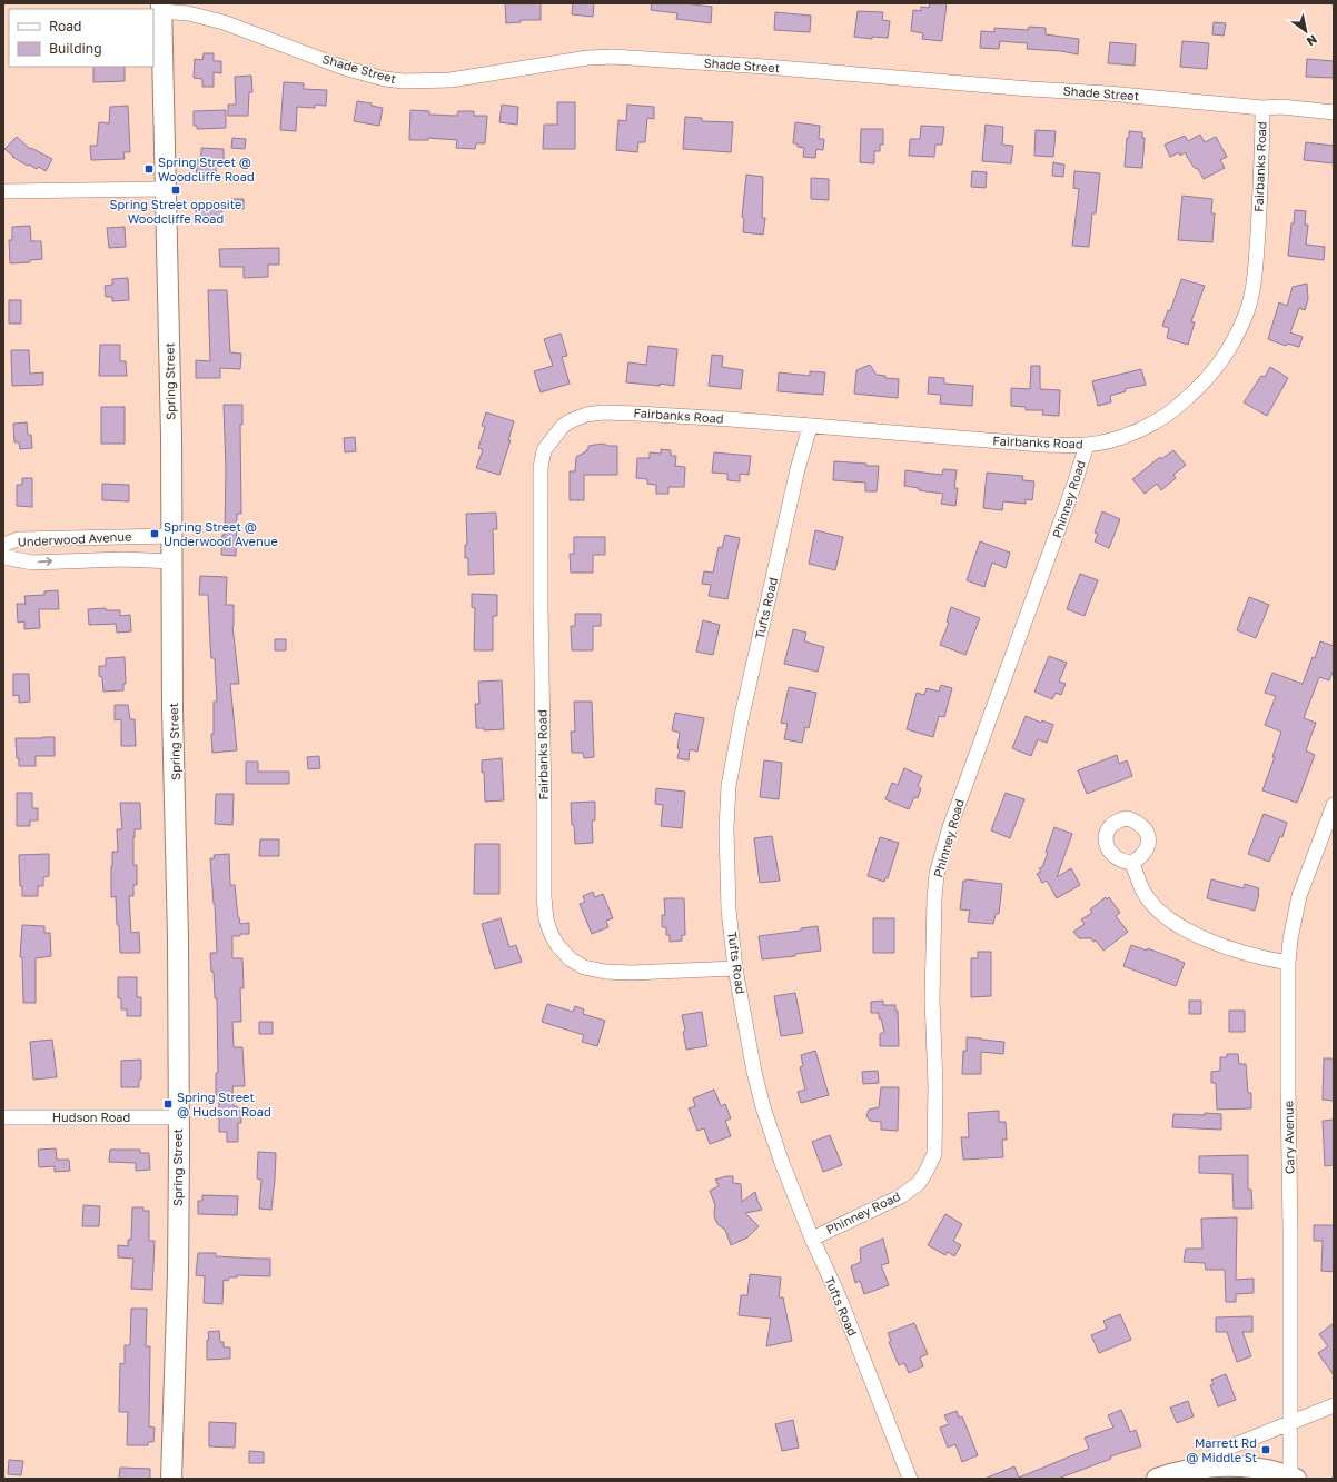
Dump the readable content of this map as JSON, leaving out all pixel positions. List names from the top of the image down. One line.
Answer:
{"streets":{"main road":["Spring Street"],"street":["Shade Street","Fairbanks Road","Phinney Road","Underwood Avenue","Tufts Road","Hudson Road","Cary Avenue"]},"crossings":[["Shade Street","Fairbanks Road"],["Shade Street","Spring Street"],["Fairbanks Road","Phinney Road"],["Fairbanks Road","Tufts Road"],["Spring Street","Underwood Avenue"],["Spring Street","Hudson Road"],["Phinney Road","Tufts Road"]],"places":{"transit":["Spring Street @ Woodcliffe Road","Spring Street opposite Woodcliffe Road","Spring Street @ Underwood Avenue","Spring Street @ Hudson Road","Marrett Rd @ Middle St"]},"legend":["Road","Building"],"north":"bottom right"}
